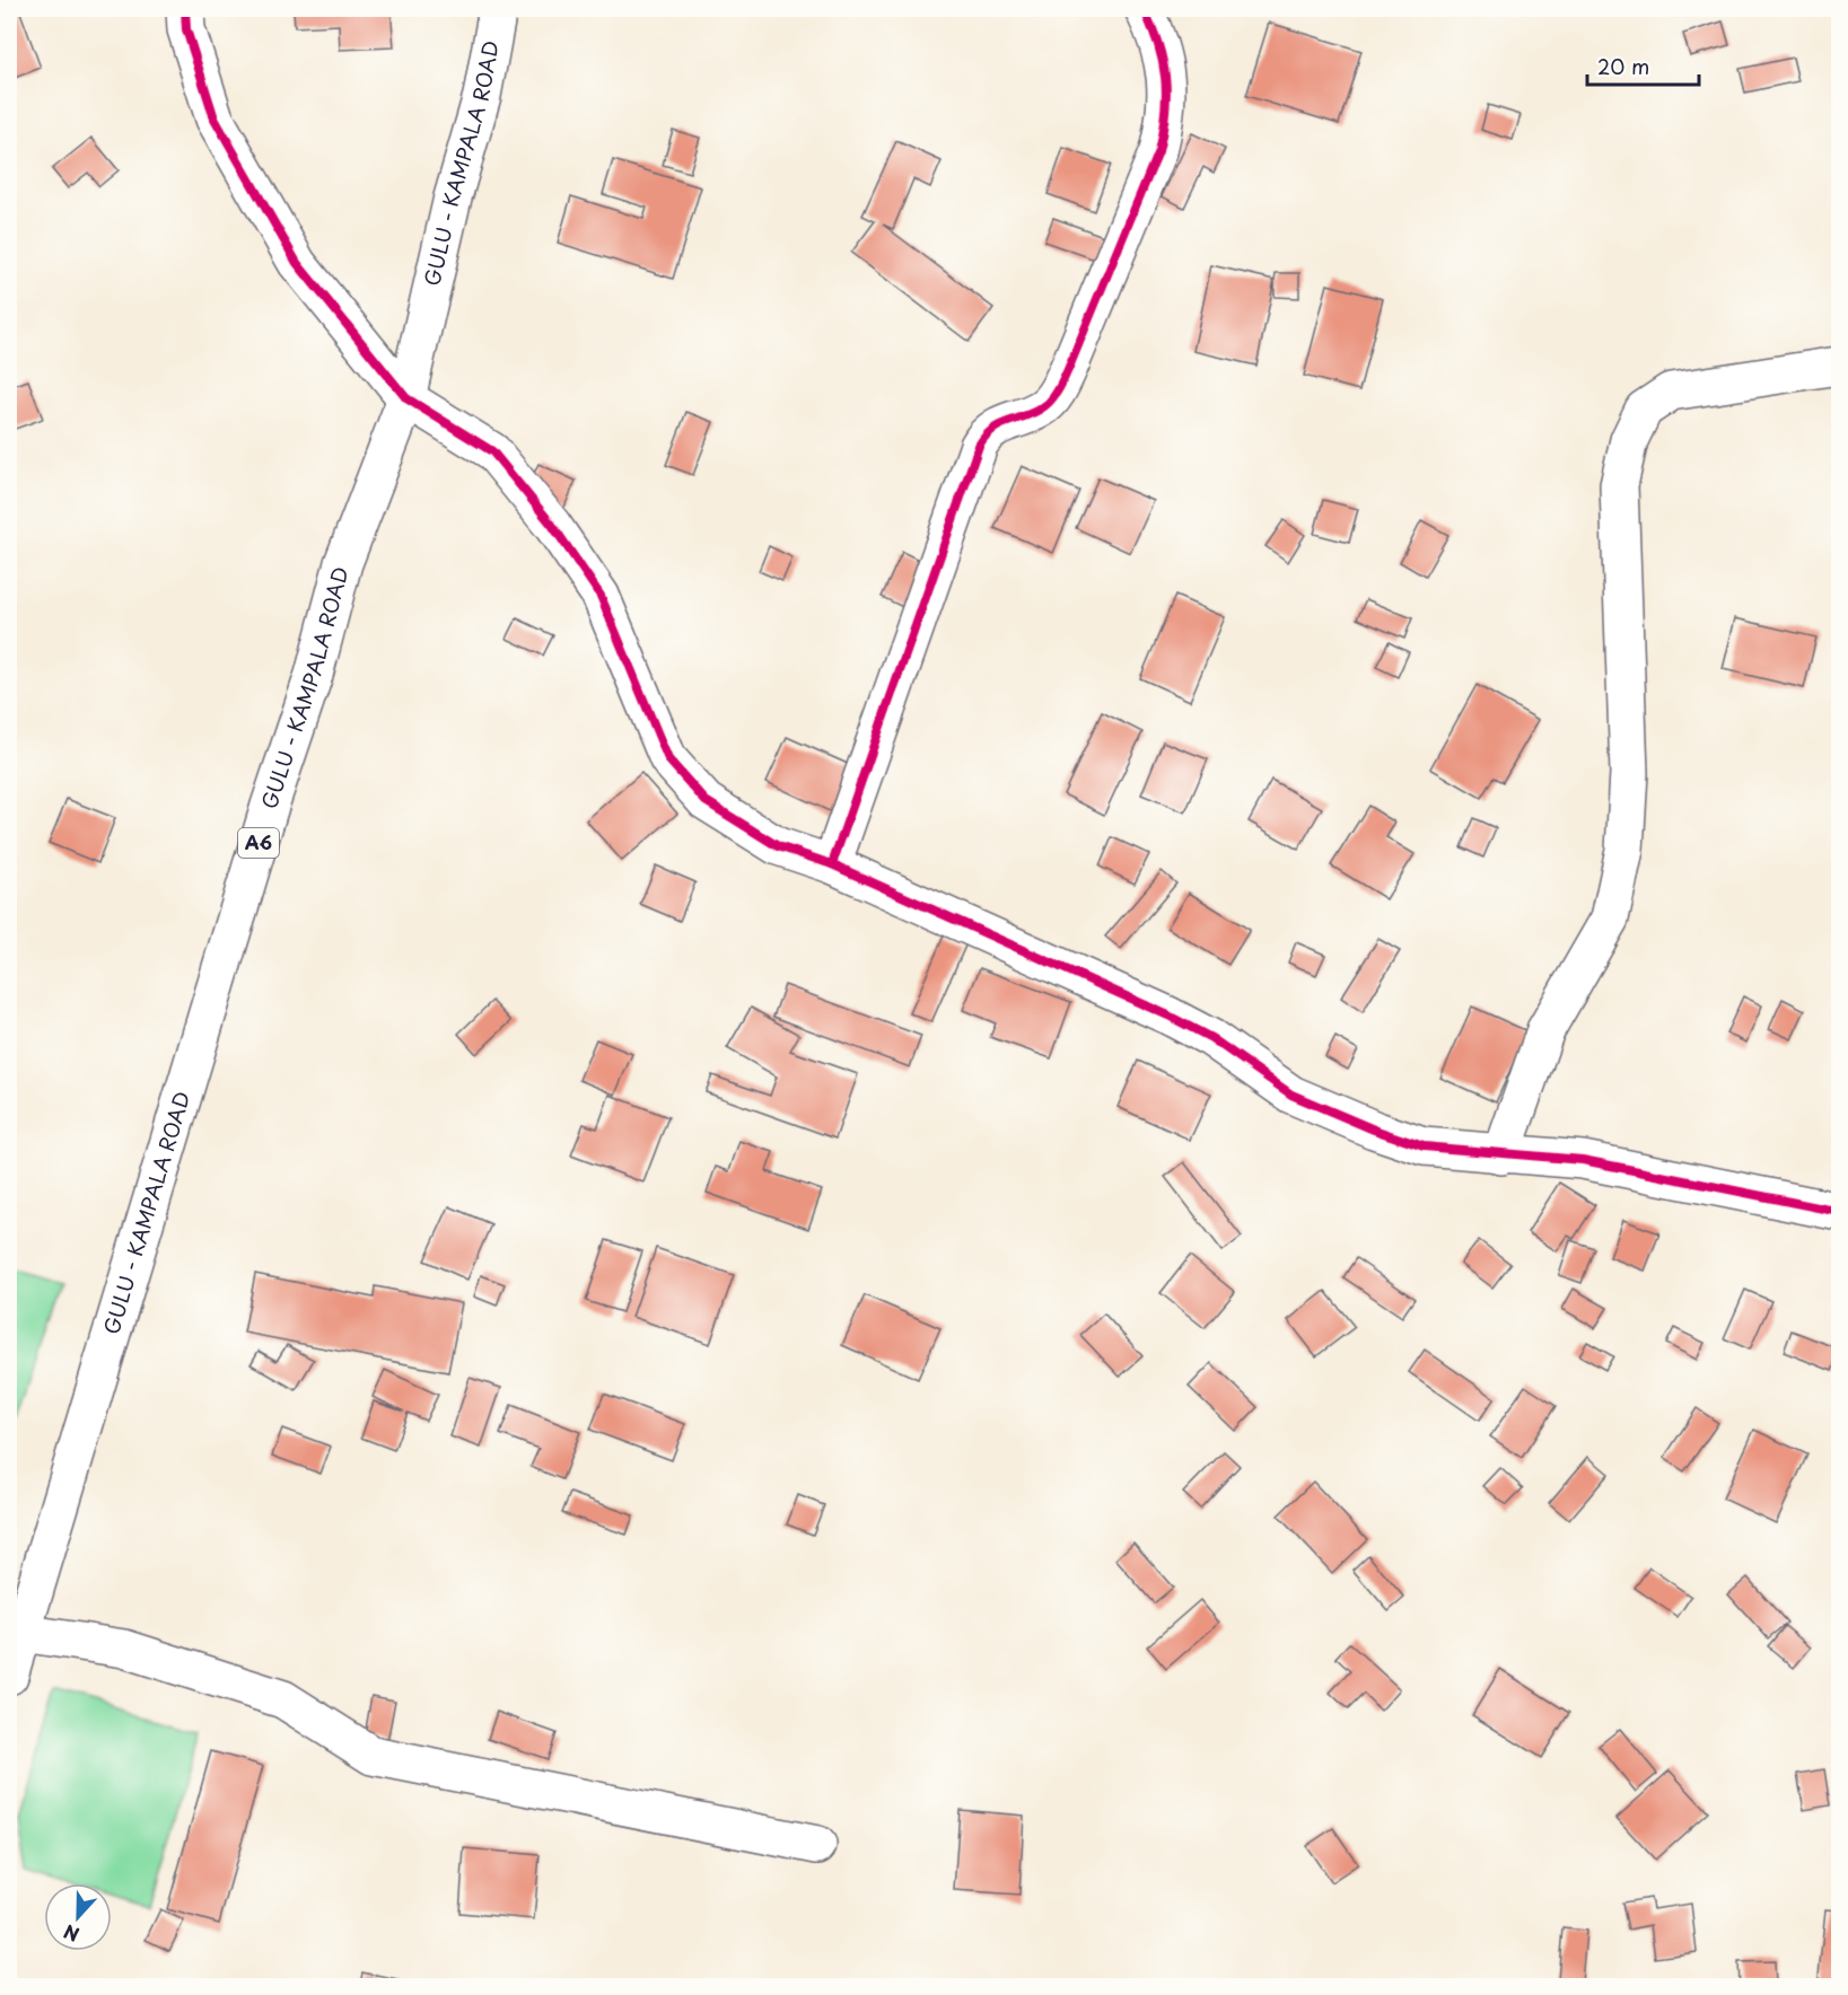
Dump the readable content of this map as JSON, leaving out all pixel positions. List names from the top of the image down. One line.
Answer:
{"streets":{"street":["GULU - KAMPALA ROAD","A6"]},"scale_bar":"20 m","north":"bottom"}
